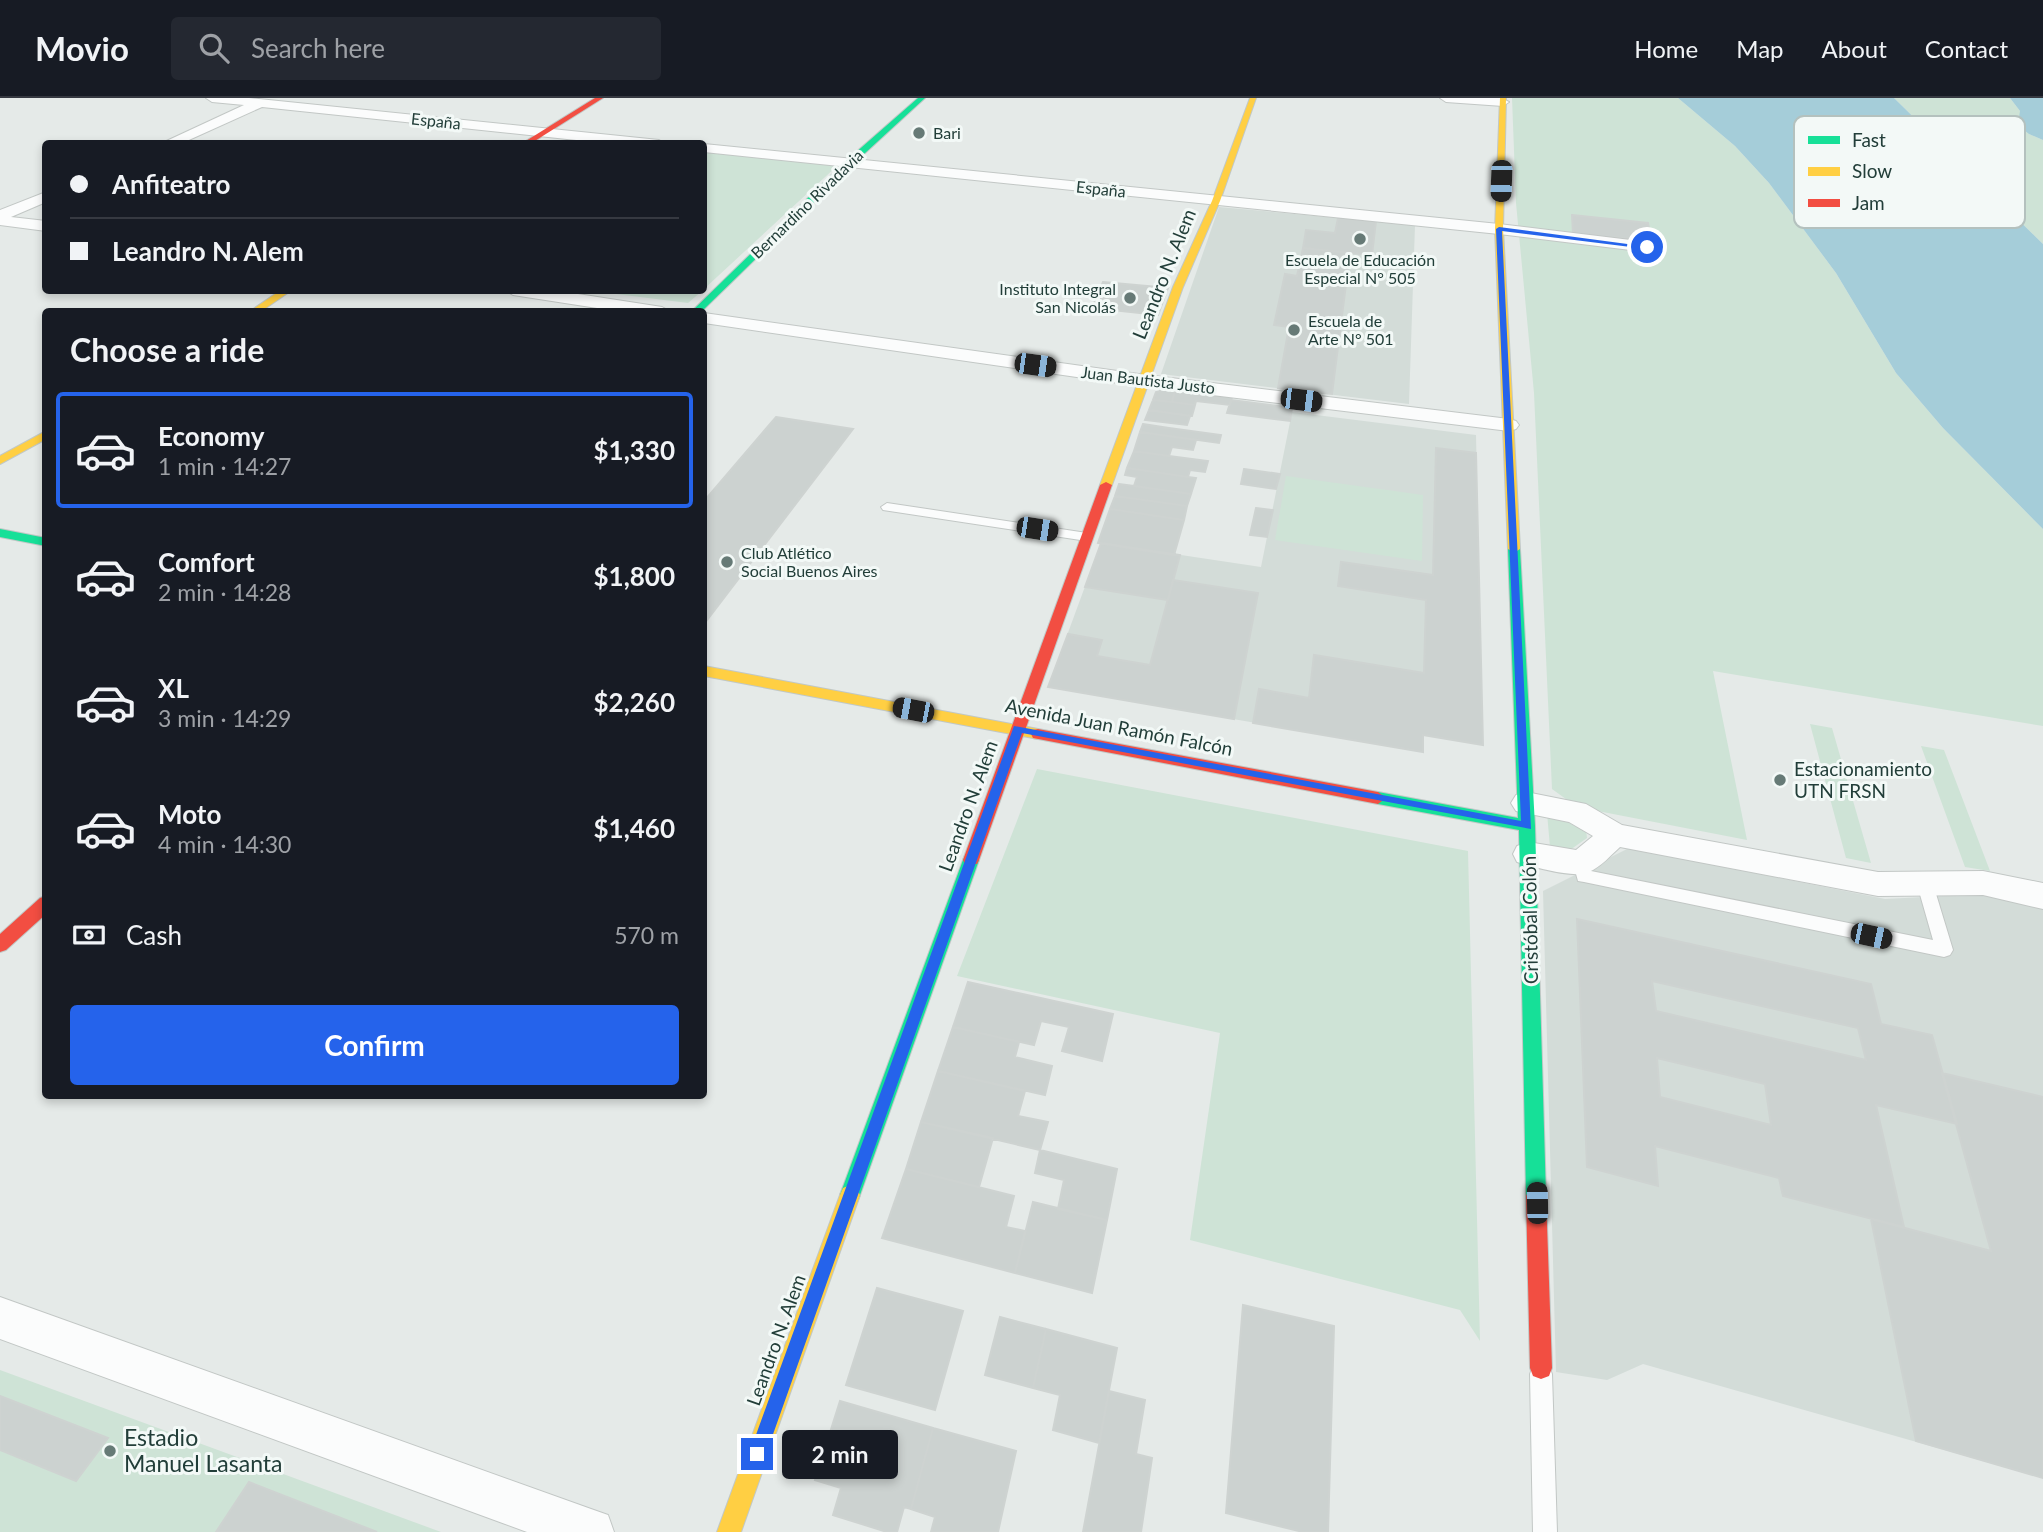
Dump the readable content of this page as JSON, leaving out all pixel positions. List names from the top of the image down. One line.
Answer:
{"streets":{"street":["España","Bernardino Rivadavia","Leandro N. Alem","Juan Bautista Justo","Avenida Juan Ramón Falcón","Cristóbal Colón"]},"crossings":[["España","Bernardino Rivadavia"],["España","Leandro N. Alem"],["España","Cristóbal Colón"],["Leandro N. Alem","Juan Bautista Justo"],["Leandro N. Alem","Avenida Juan Ramón Falcón"],["Juan Bautista Justo","Cristóbal Colón"],["Avenida Juan Ramón Falcón","Cristóbal Colón"]],"places":["Bari","Escuela de Educación Especial N° 505","Instituto Integral San Nicolás","Escuela de Arte N° 501","Club Atlético Social Buenos Aires","Estacionamiento UTN FRSN","Estadio Manuel Lasanta"],"legend":["Fast","Slow","Jam"],"page":{"header":"Movio","search":"Search here","nav":["Home","Map","About","Contact"],"banner":["Anfiteatro","Leandro N. Alem"],"heading":"Choose a ride","list":[{"name":"Economy","note":"1 min · 14:27","value":"$1,330"},{"name":"Comfort","note":"2 min · 14:28","value":"$1,800"},{"name":"XL","note":"3 min · 14:29","value":"$2,260"},{"name":"Moto","note":"4 min · 14:30","value":"$1,460"}],"pay":["Cash","570 m"],"buttons":"Confirm","bubble":"2 min"}}
